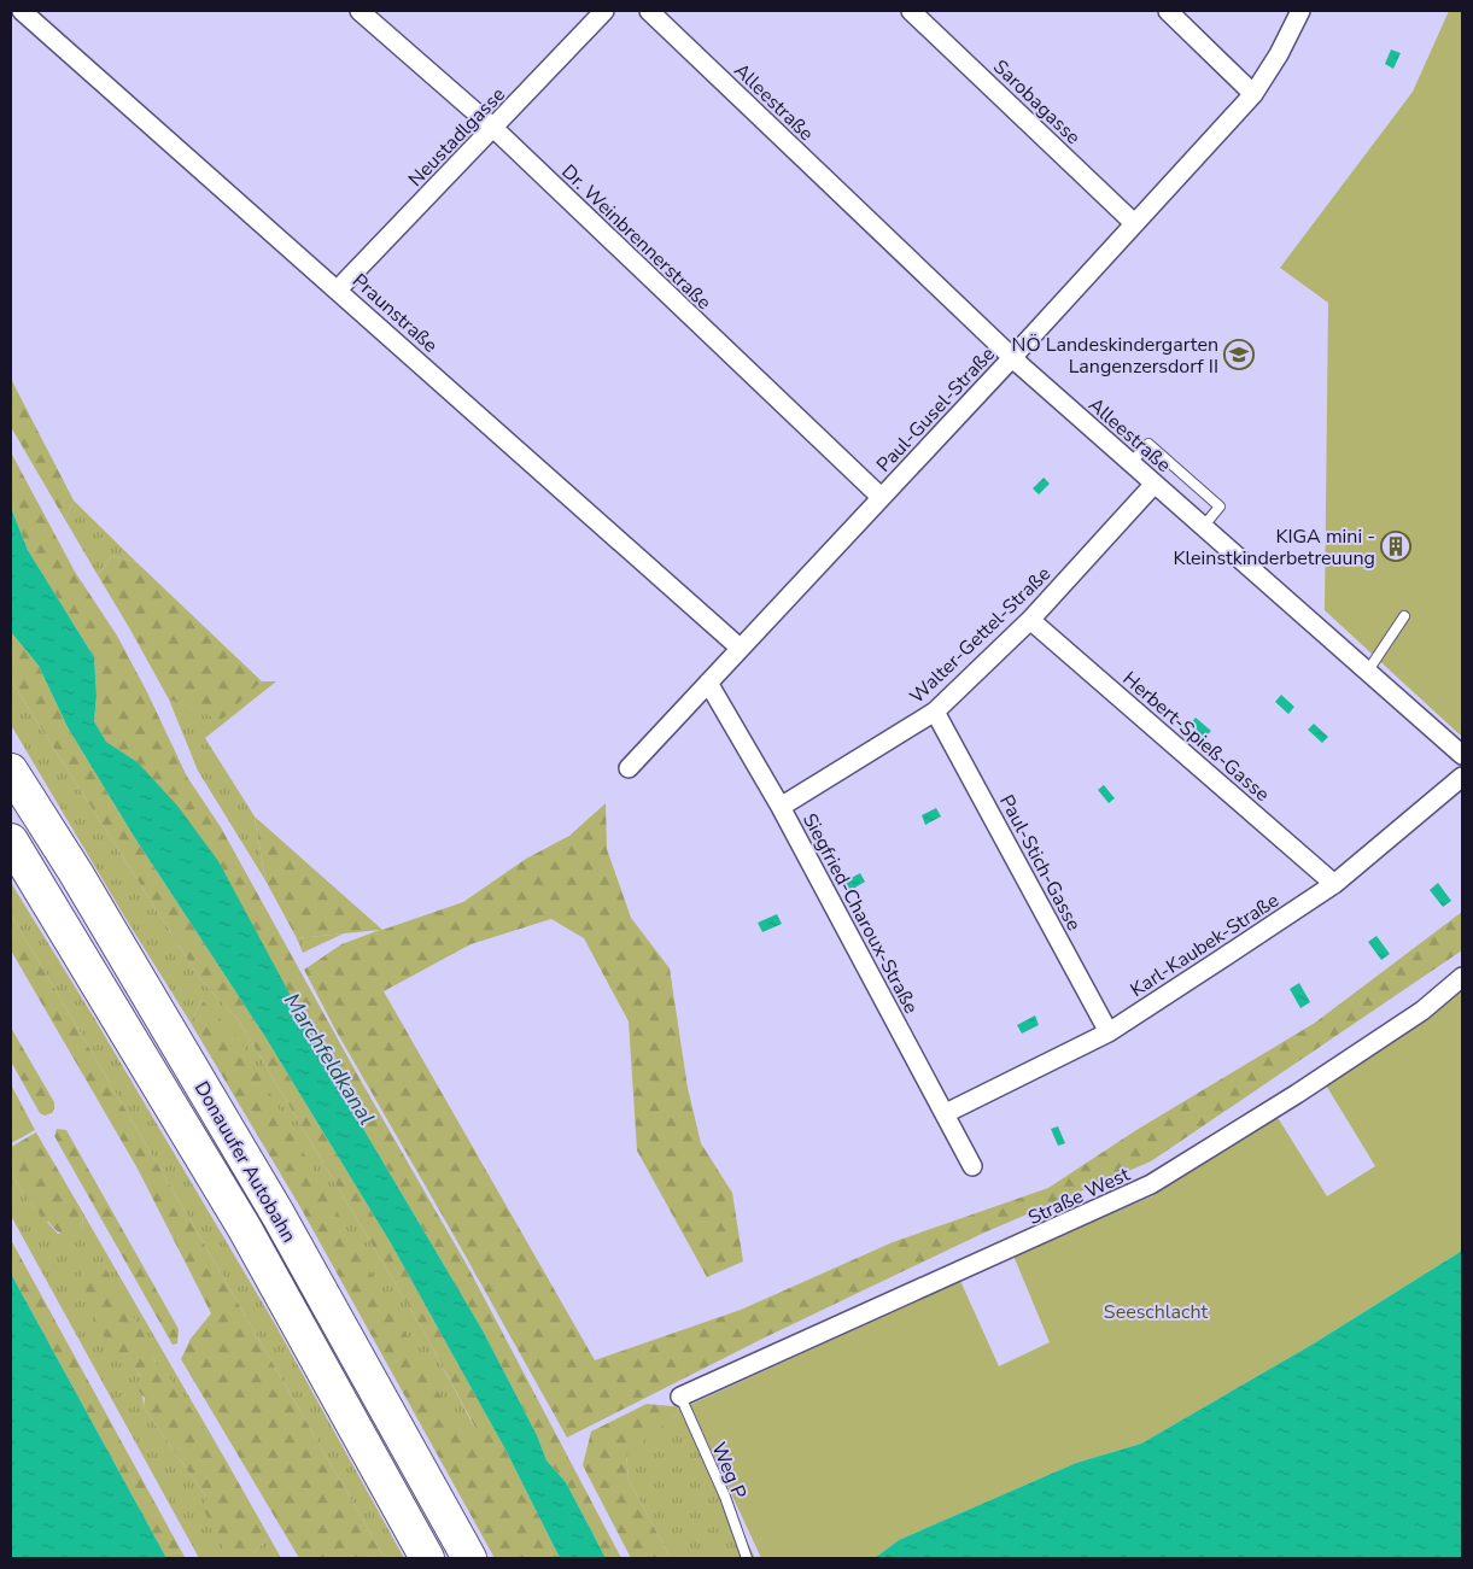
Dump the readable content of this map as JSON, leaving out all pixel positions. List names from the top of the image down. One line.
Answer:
{"streets":{"highway":["Donauufer Autobahn"],"street":["Alleestraße","Sarobagasse","Neustadlgasse","Dr. Weinbrennerstraße","Praunstraße","Paul-Gusel-Straße","Walter-Gettel-Straße","Herbert-Spieß-Gasse","Paul-Stich-Gasse","Siegfried-Charoux-Straße","Karl-Kaubek-Straße","Straße West"],"lane":["Weg P"]},"crossings":[["Alleestraße","Paul-Gusel-Straße"],["Alleestraße","Walter-Gettel-Straße"],["Sarobagasse","Paul-Gusel-Straße"],["Neustadlgasse","Dr. Weinbrennerstraße"],["Neustadlgasse","Praunstraße"],["Dr. Weinbrennerstraße","Paul-Gusel-Straße"],["Praunstraße","Paul-Gusel-Straße"],["Paul-Gusel-Straße","Siegfried-Charoux-Straße"],["Walter-Gettel-Straße","Herbert-Spieß-Gasse"],["Walter-Gettel-Straße","Paul-Stich-Gasse"],["Walter-Gettel-Straße","Siegfried-Charoux-Straße"],["Herbert-Spieß-Gasse","Karl-Kaubek-Straße"],["Paul-Stich-Gasse","Karl-Kaubek-Straße"],["Siegfried-Charoux-Straße","Karl-Kaubek-Straße"],["Straße West","Weg P"]],"water":["Marchfeldkanal"],"parks":["Seeschlacht"],"places":{"school or university":["NÖ Landeskindergarten Langenzersdorf II"],"building":["KIGA mini - Kleinstkinderbetreuung"]}}
